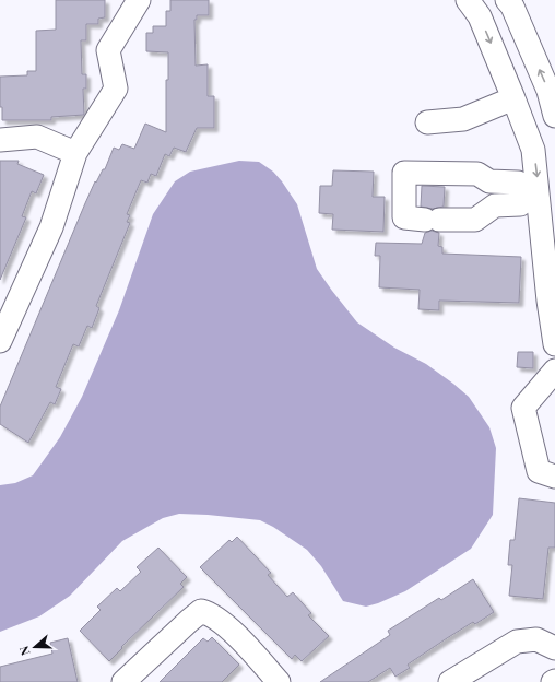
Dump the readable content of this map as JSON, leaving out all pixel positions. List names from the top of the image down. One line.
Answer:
{"north":"left"}
